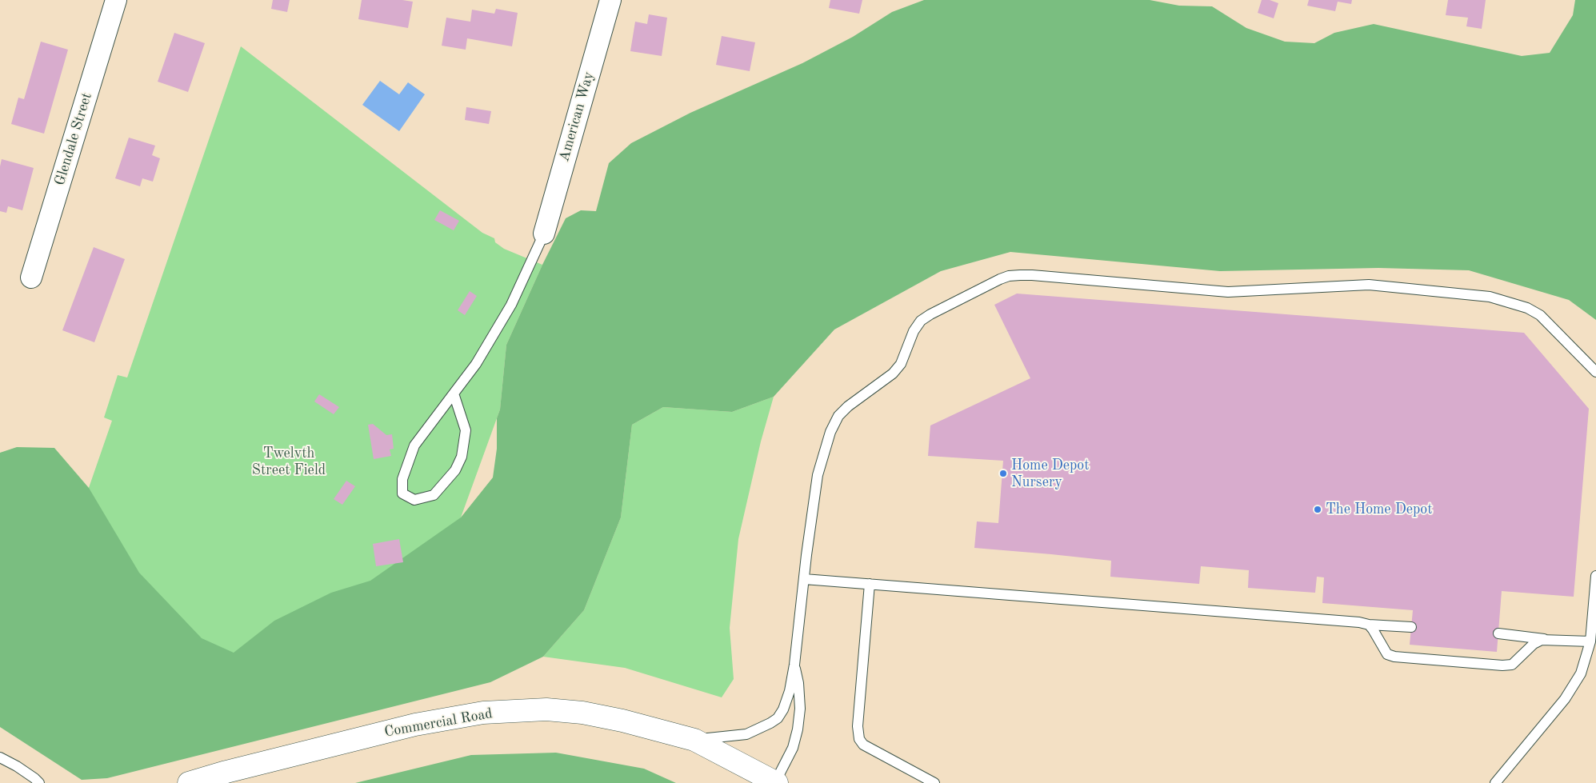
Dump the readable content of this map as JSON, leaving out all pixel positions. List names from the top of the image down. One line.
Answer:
{"streets":{"street":["American Way","Glendale Street","Commercial Road"]},"parks":["Twelvth Street Field"],"places":["Home Depot Nursery","The Home Depot"]}
